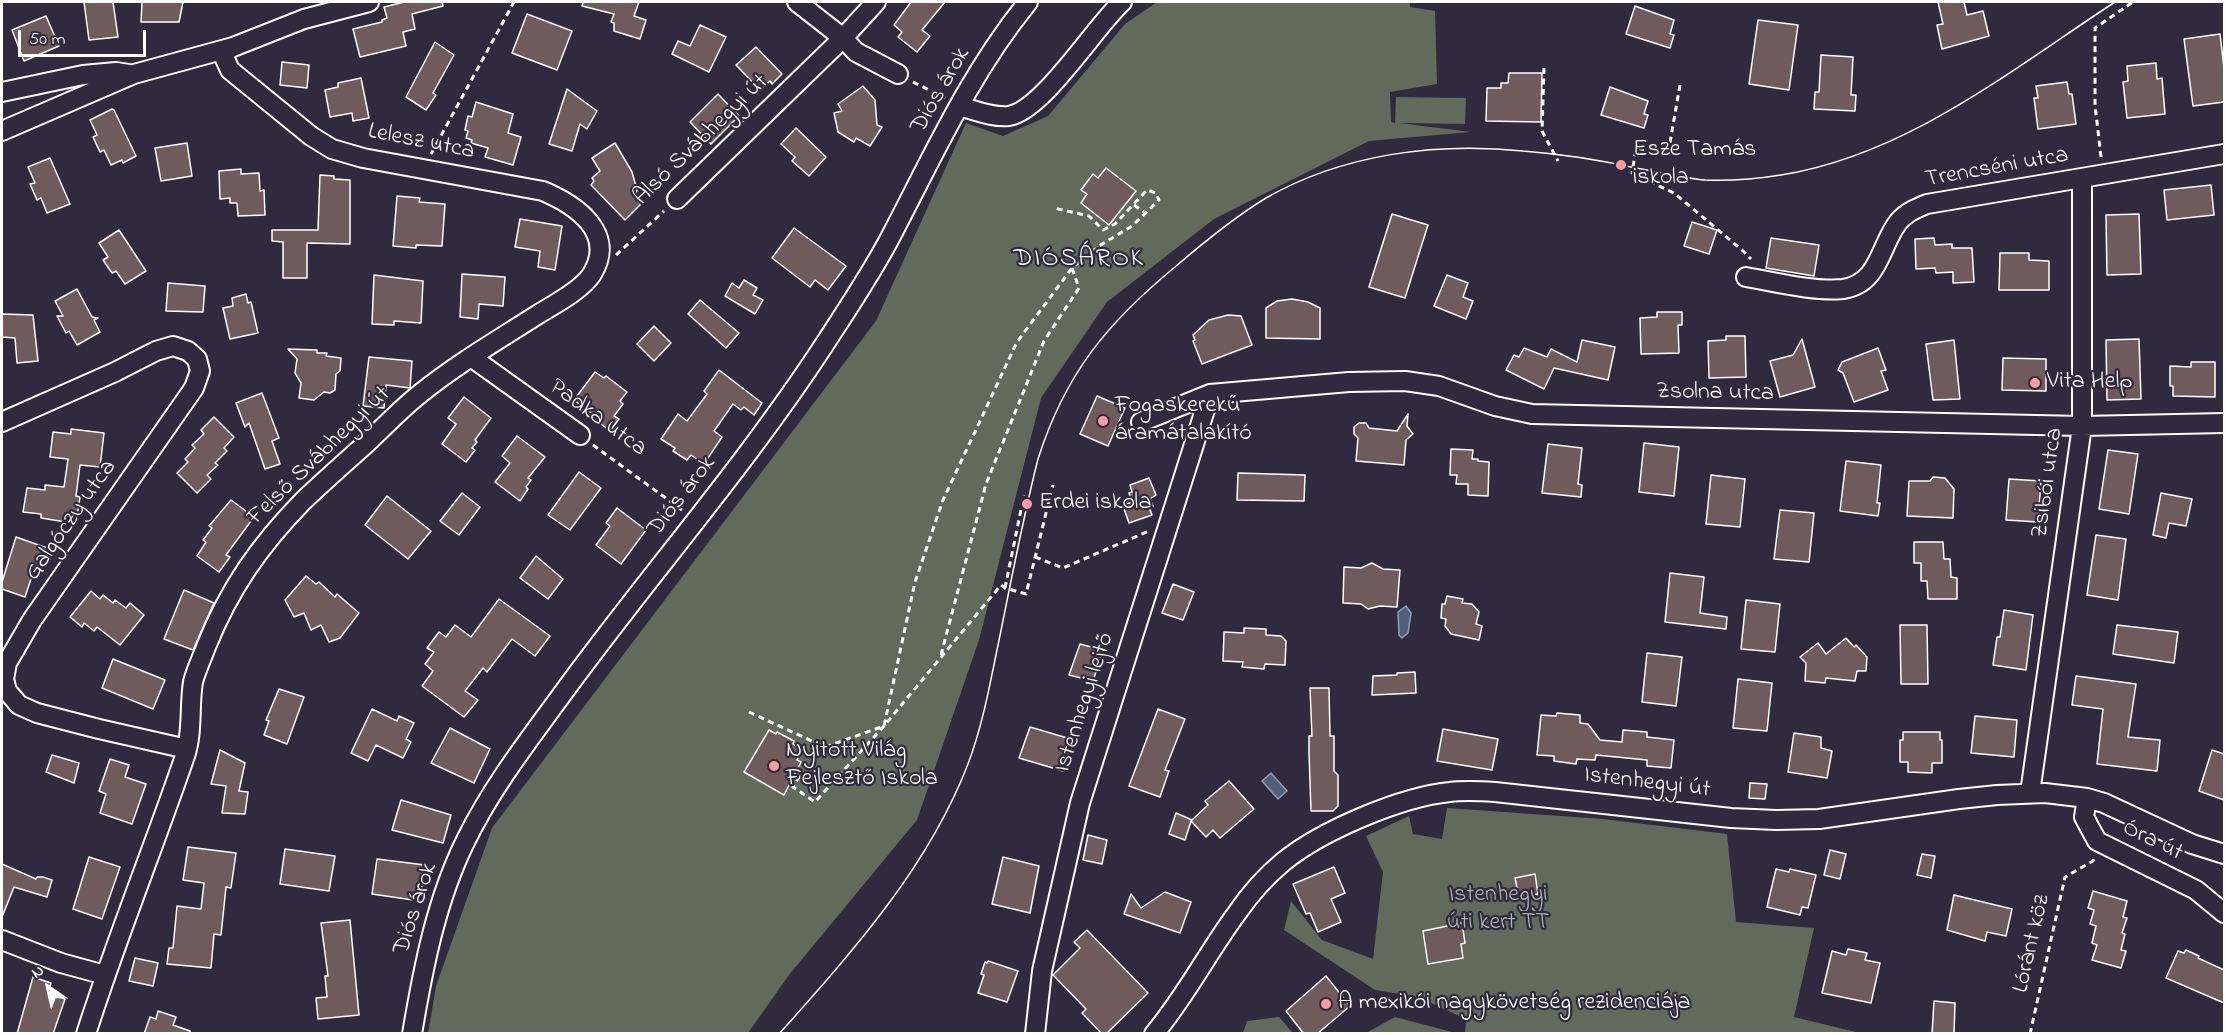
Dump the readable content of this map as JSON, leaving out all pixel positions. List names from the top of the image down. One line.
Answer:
{"streets":{"street":["Diós árok","Alsó Svábhegyi út","Lelesz utca","Trencséni utca","Zsolna utca","Padka utca","Felső Svábhegyi út","Zsibói utca","Galgóczy utca","Istenhegyi lejtő","Istenhegyi út","Óra út"],"path":["Lóránt köz"]},"crossings":[["Diós árok","Padka utca"],["Lelesz utca","Felső Svábhegyi út"],["Trencséni utca","Zsibói utca"],["Zsolna utca","Zsibói utca"],["Zsolna utca","Istenhegyi lejtő"],["Padka utca","Felső Svábhegyi út"],["Felső Svábhegyi út","Galgóczy utca"],["Zsibói utca","Istenhegyi út"],["Istenhegyi út","Óra út"],["Óra út","Lóránt köz"]],"districts":["DIÓSÁROK"],"parks":["Istenhegyi úti kert TT"],"places":["Esze Tamás iskola","Vita Help","Fogaskerekű áramátalakító","Erdei iskola","Nyitott Világ Fejlesztő Iskola","A mexikói nagykövetség rezidenciája"],"scale_bar":"50 m","north":"top left"}
